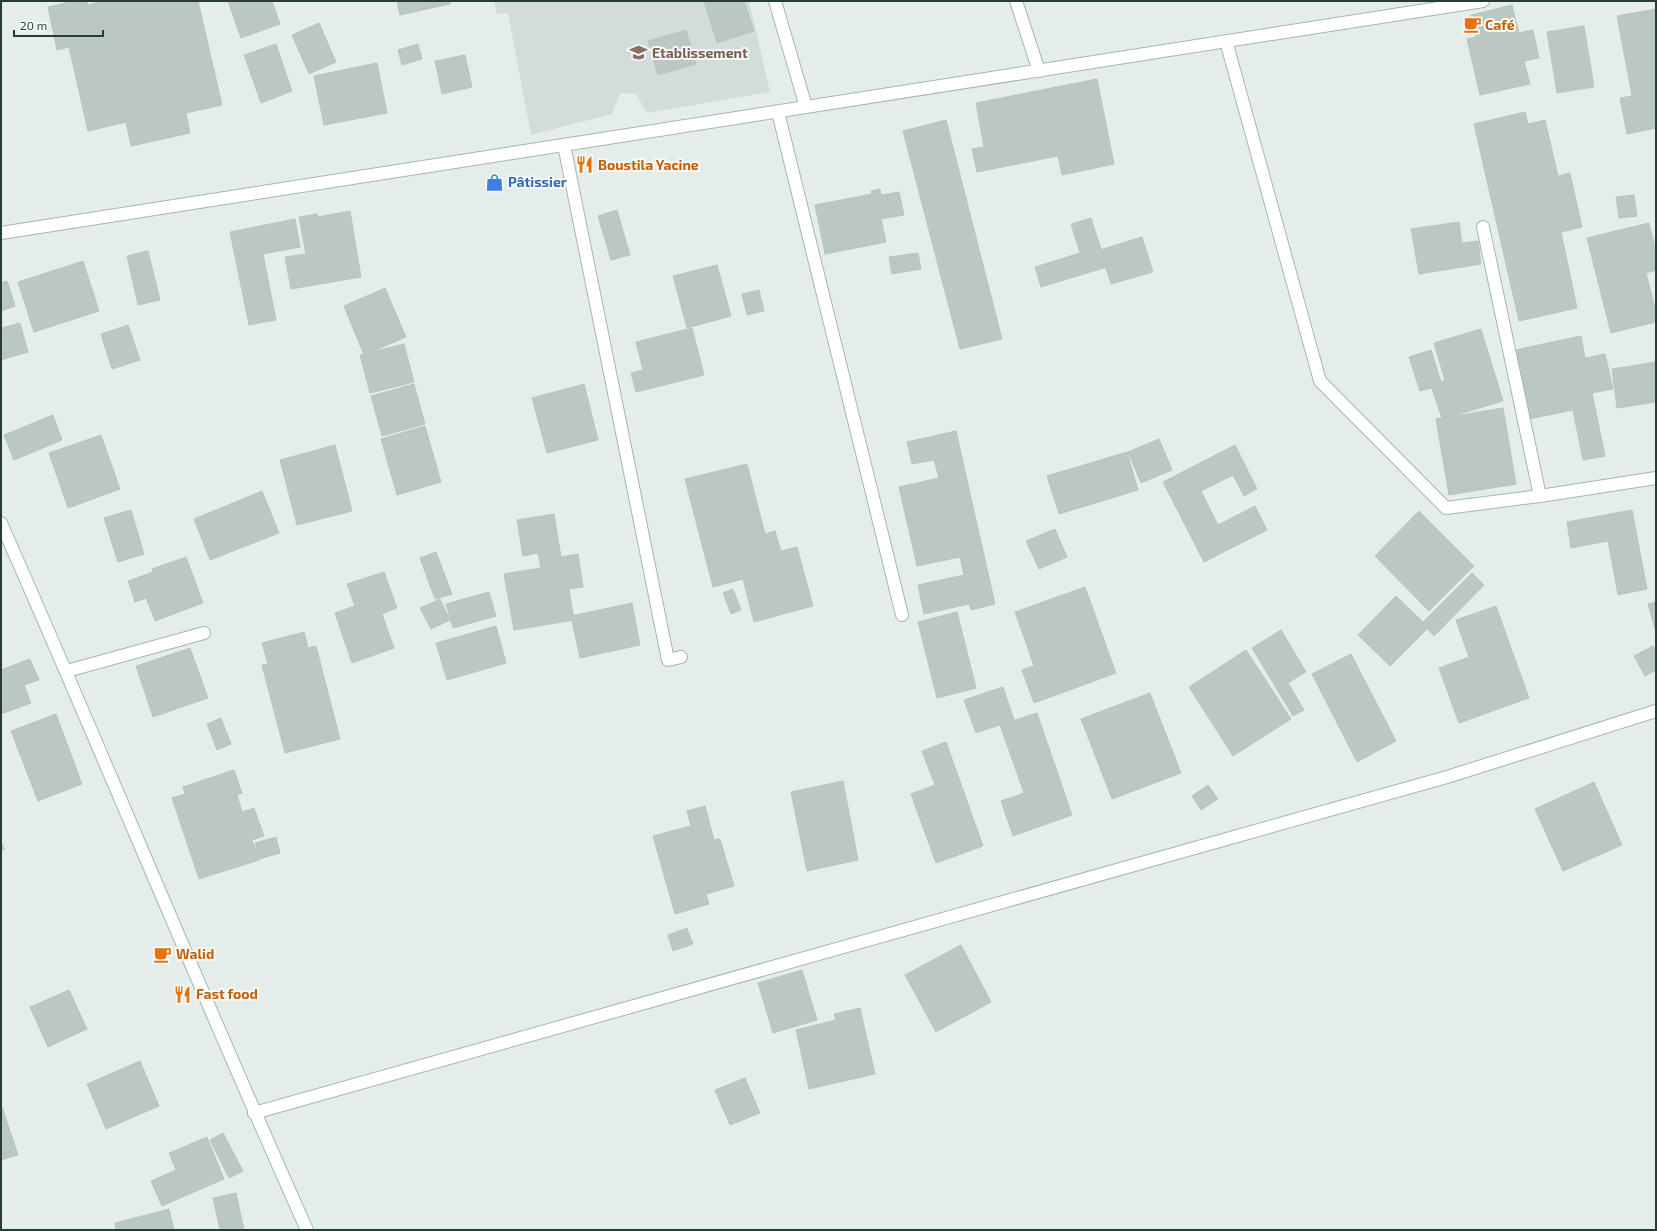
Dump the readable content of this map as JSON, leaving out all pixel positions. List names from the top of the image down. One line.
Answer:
{"places":{"cafe":["Café","Walid"],"school or university":["Etablissement"],"restaurant":["Boustila Yacine","Fast food"],"shop":["Pâtissier"]},"scale_bar":"20 m"}
